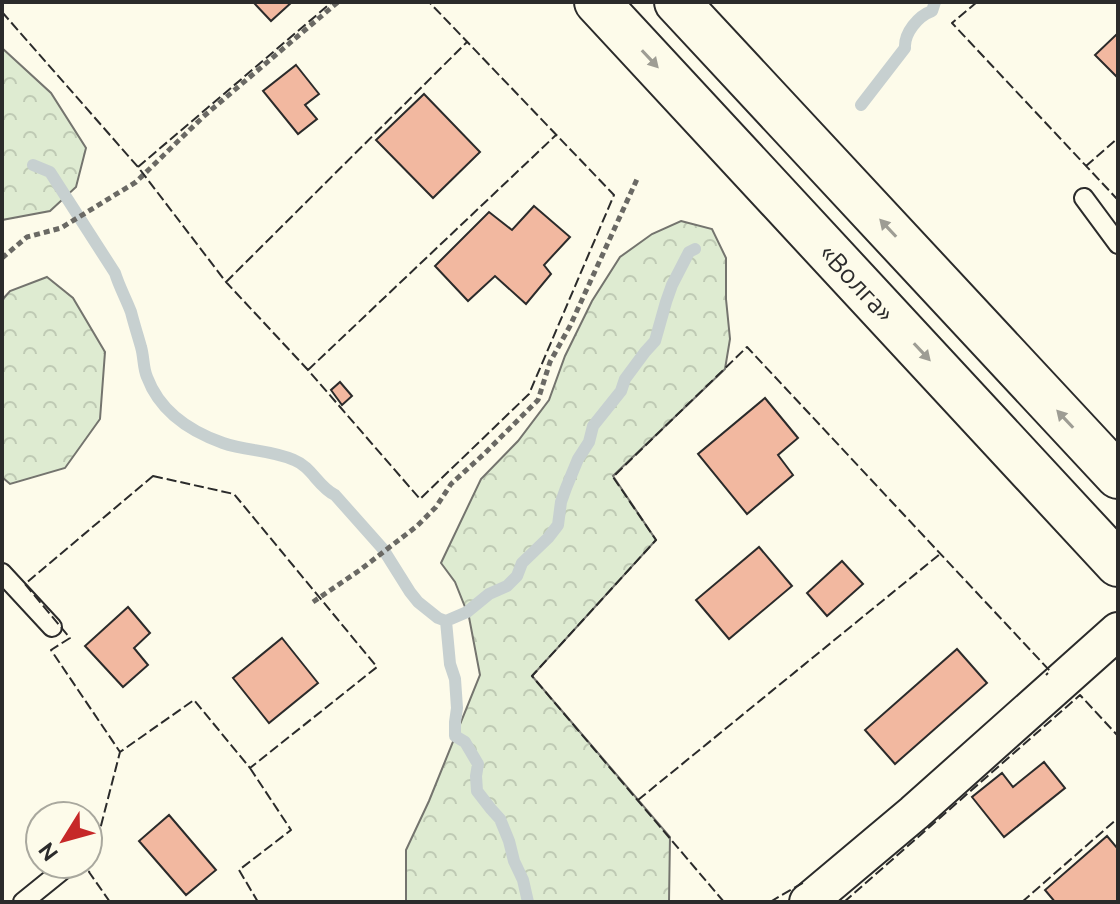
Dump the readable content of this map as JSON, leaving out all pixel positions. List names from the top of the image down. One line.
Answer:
{"streets":{"highway":["«Волга»"]},"north":"bottom left"}
